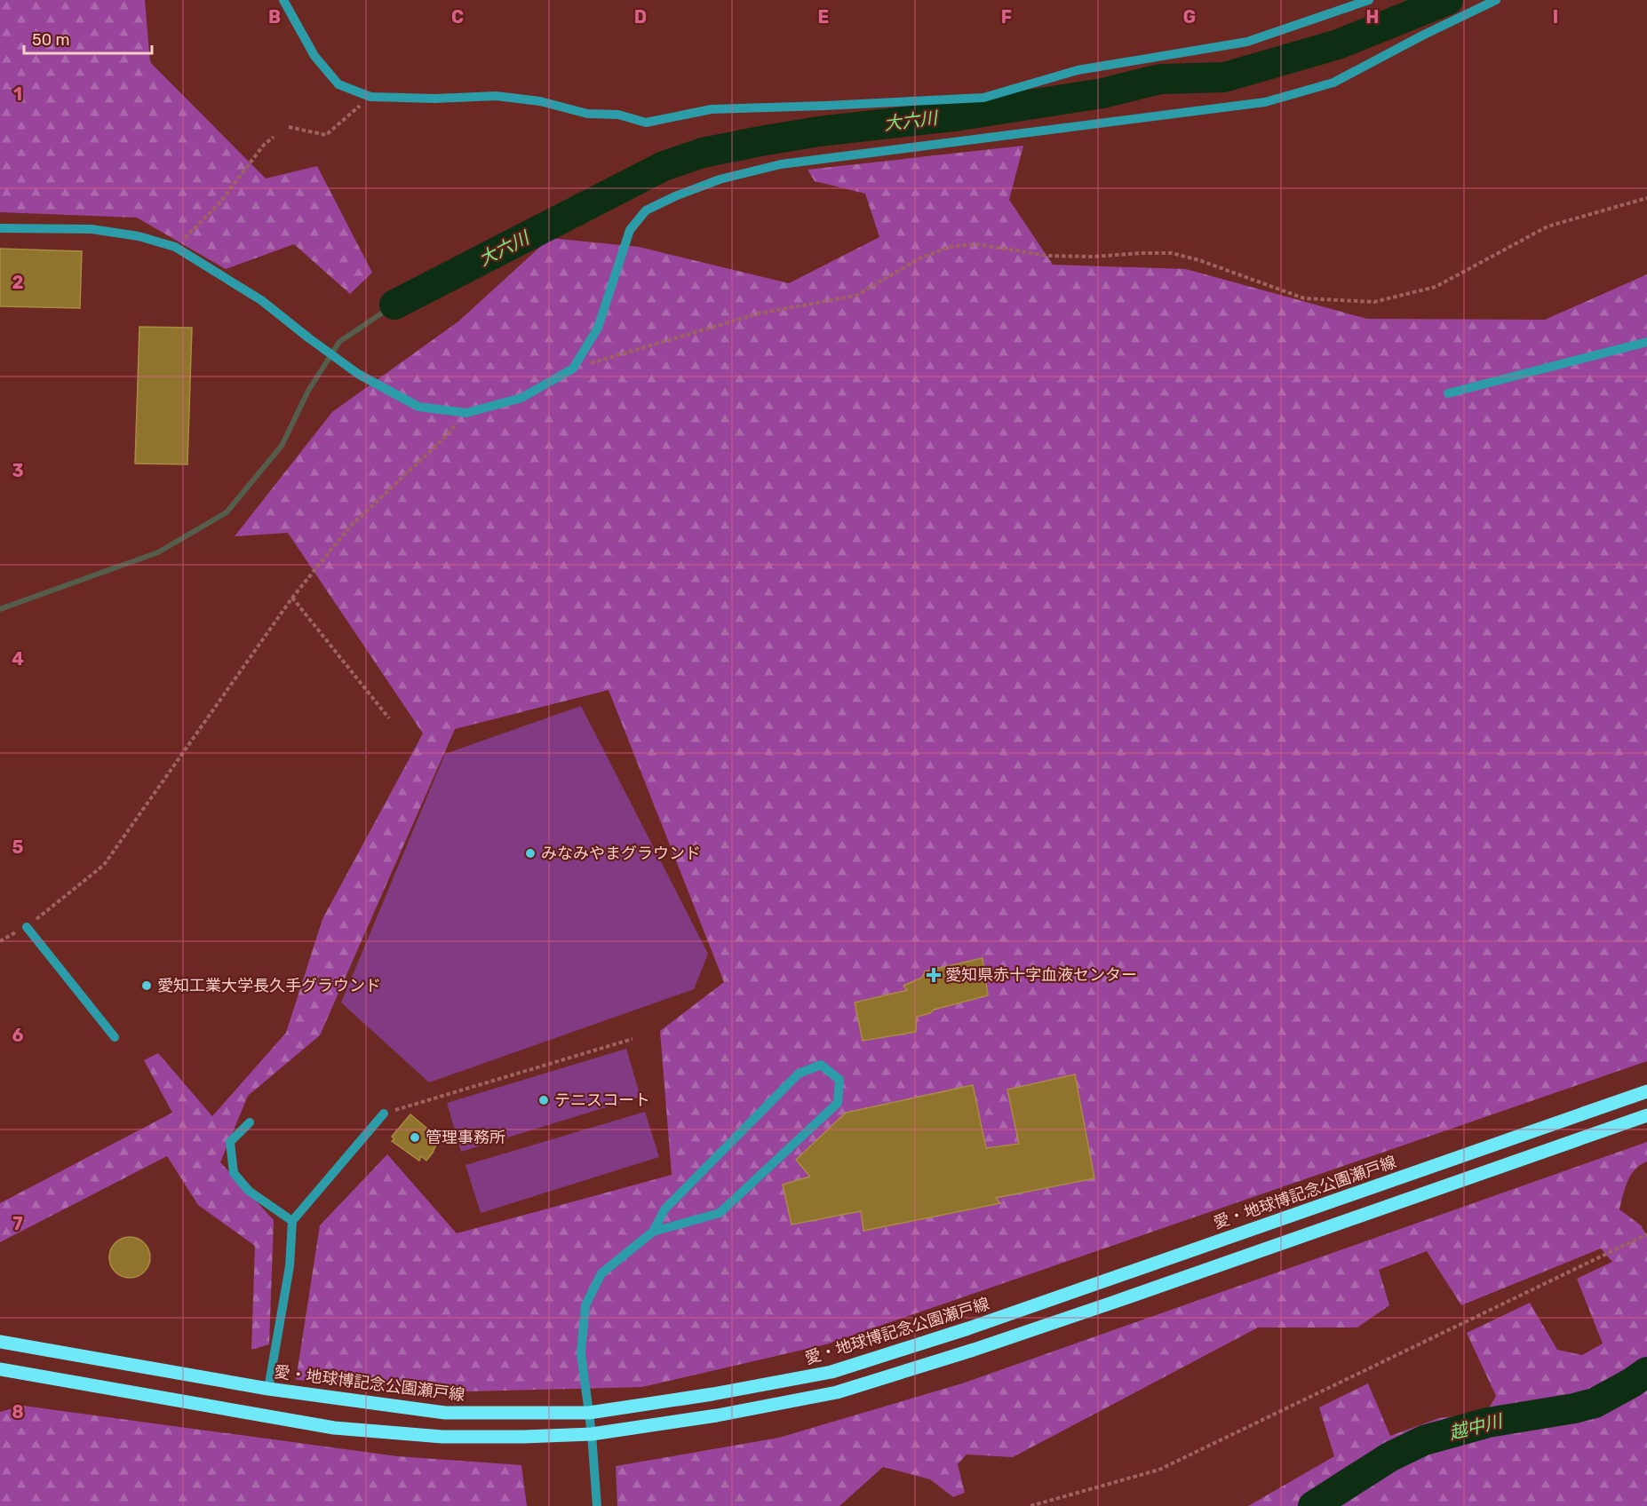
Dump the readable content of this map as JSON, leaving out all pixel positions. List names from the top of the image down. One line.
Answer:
{"streets":{"main road":["愛・地球博記念公園瀬戸線"]},"water":["大六川","越中川"],"places":{"other":["みなみやまグラウンド","愛知工業大学長久手グラウンド","テニスコート","管理事務所"],"health":["愛知県赤十字血液センター"]},"scale_bar":"50 m","grid":{"columns":["B","C","D","E","F","G","H","I"],"rows":["1","2","3","4","5","6","7","8"]}}
